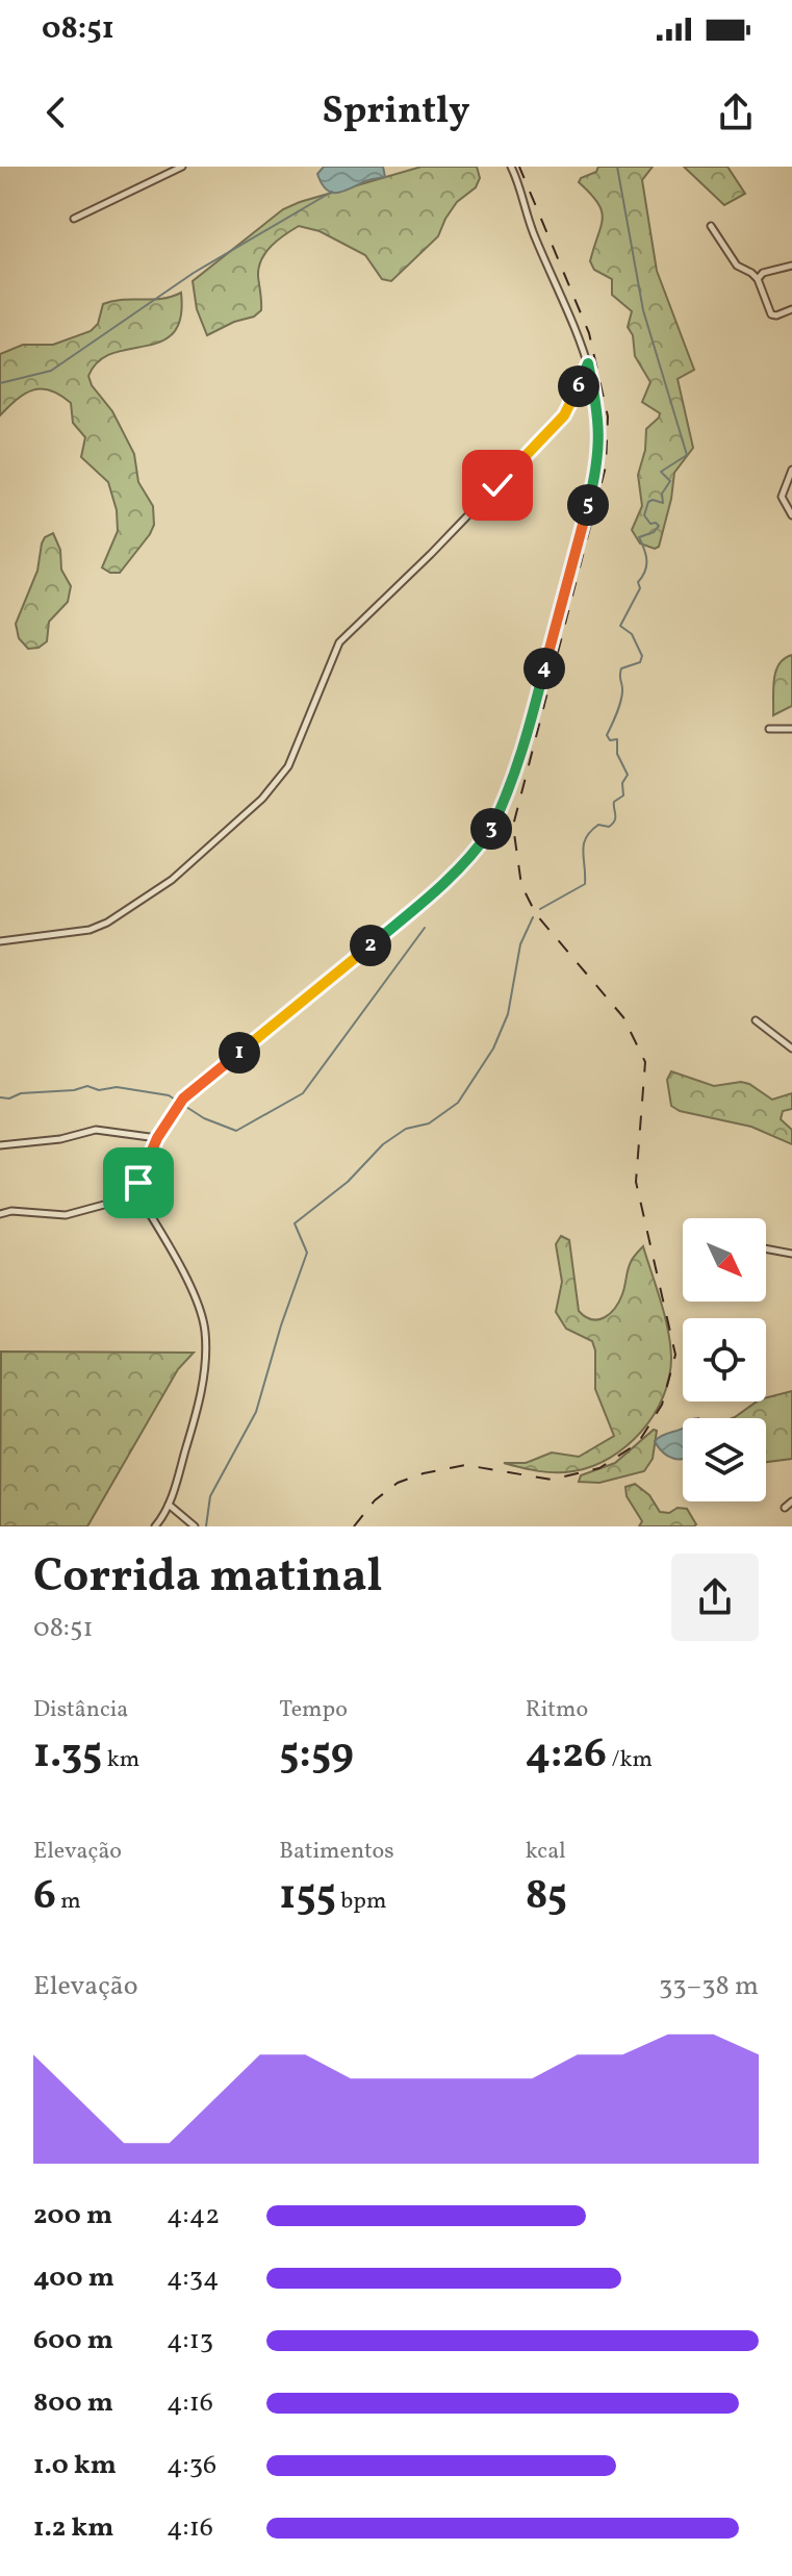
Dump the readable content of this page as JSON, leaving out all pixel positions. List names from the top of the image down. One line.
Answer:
{"north":"bottom right","page":{"status":"08:51","header":"Sprintly","pins":["6","5","4","3","2","1"],"heading":["Corrida matinal","08:51"],"stats":[["Distância","1.35 km"],["Tempo","5:59"],["Ritmo","4:26 /km"],["Elevação","6 m"],["Batimentos","155 bpm"],["kcal","85"]],"chart":["Elevação","33–38 m"],"list":[{"name":"200 m","note":"4:42"},{"name":"400 m","note":"4:34"},{"name":"600 m","note":"4:13"},{"name":"800 m","note":"4:16"},{"name":"1.0 km","note":"4:36"},{"name":"1.2 km","note":"4:16"}]}}
